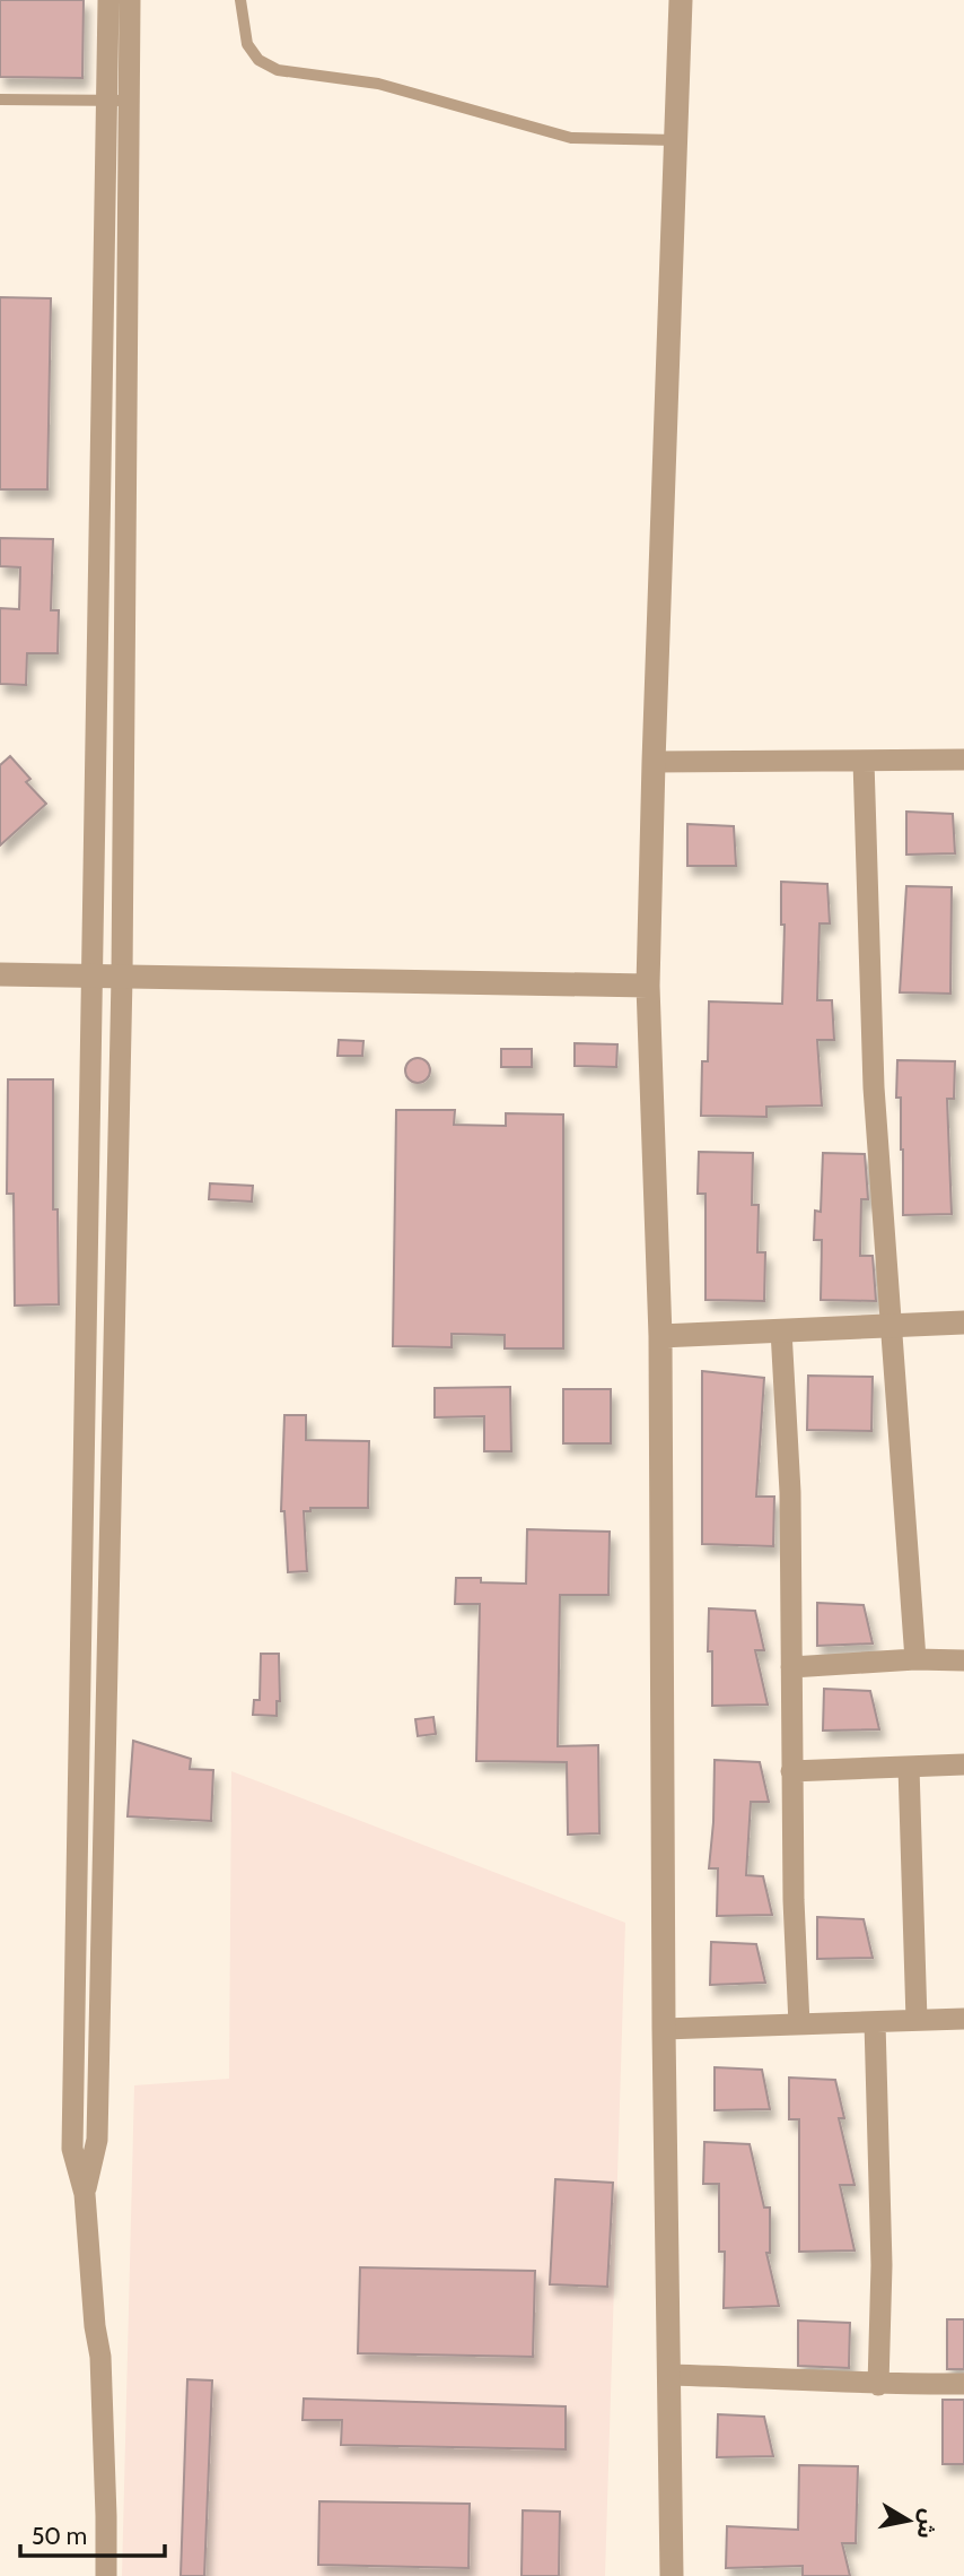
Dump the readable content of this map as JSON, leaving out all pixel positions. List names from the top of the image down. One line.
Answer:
{"scale_bar":"50 m","north":"right"}
